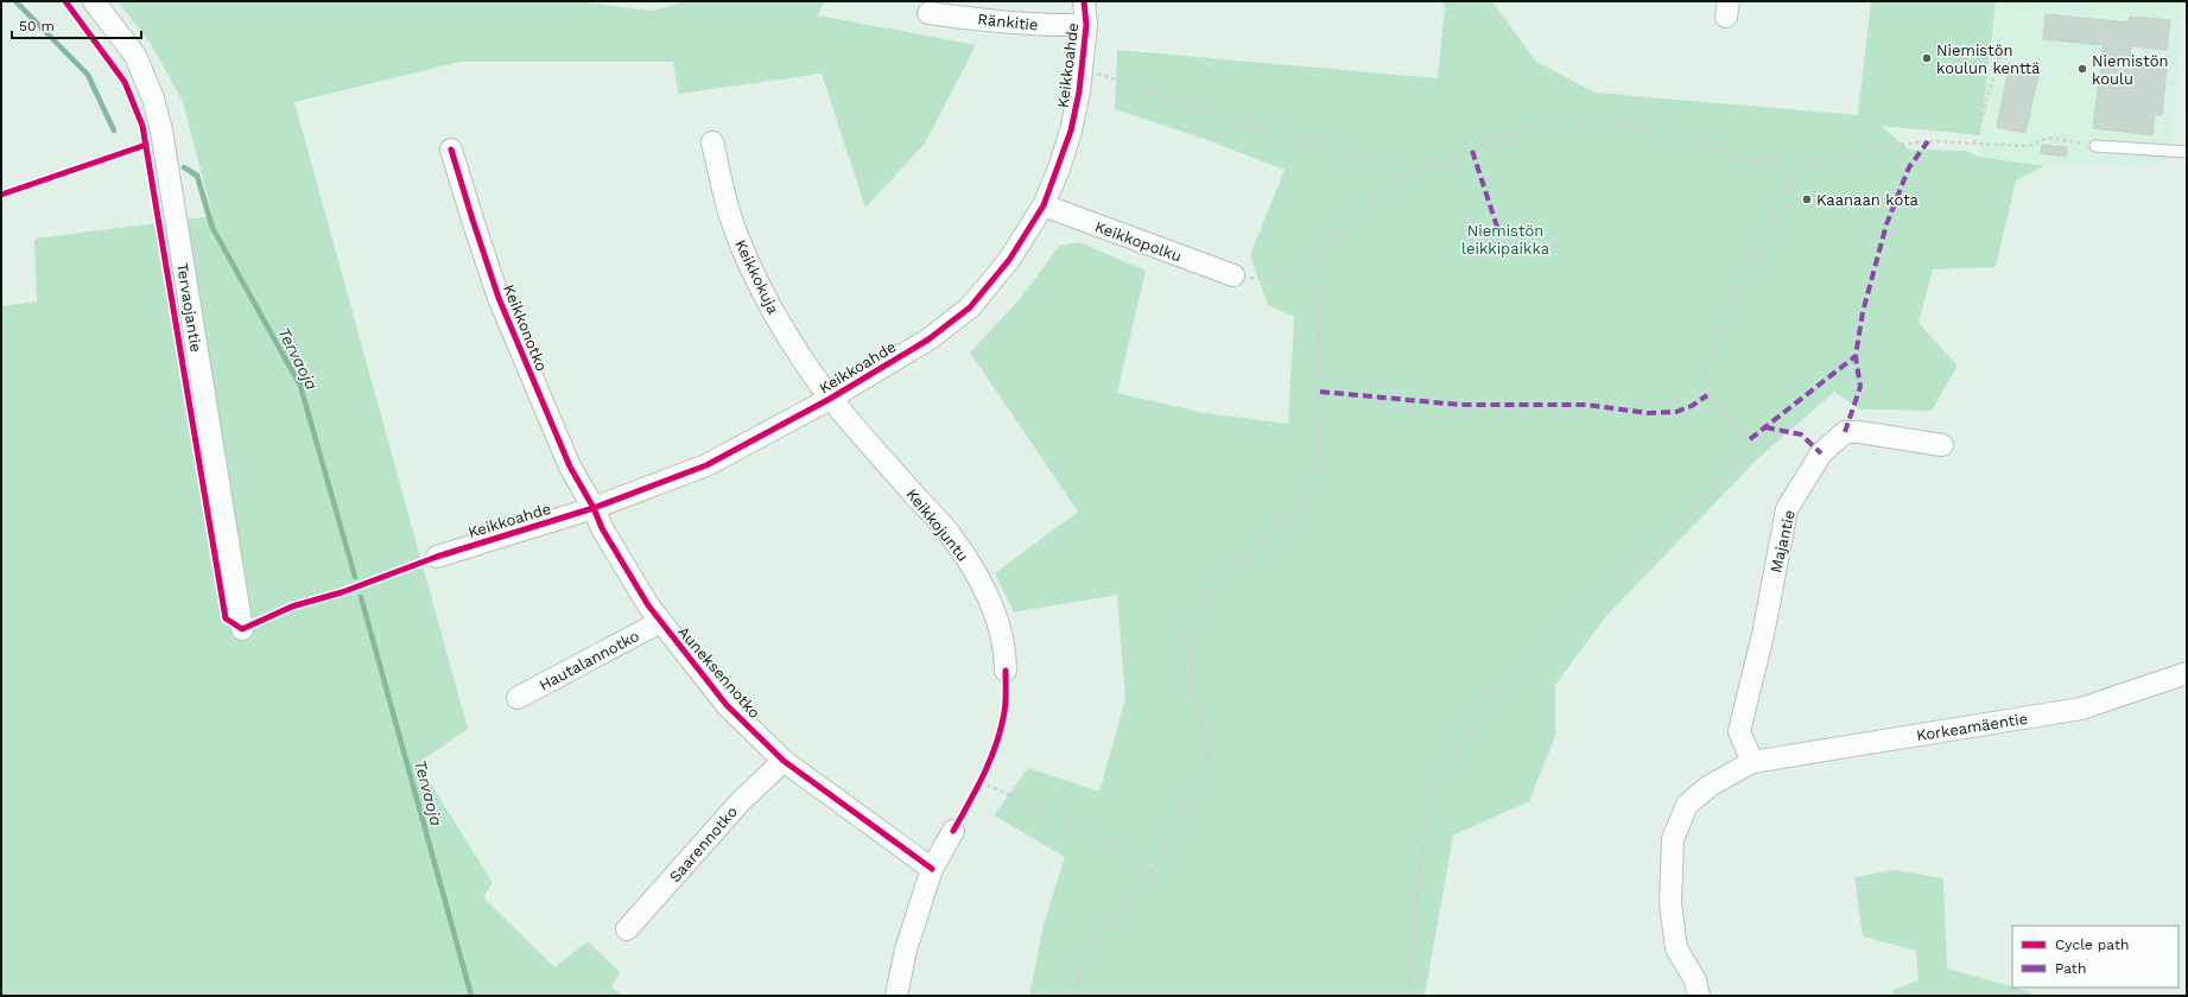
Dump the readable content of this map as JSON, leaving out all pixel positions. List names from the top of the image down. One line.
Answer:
{"streets":{"street":["Ränkitie","Keikkoahde","Keikkopolku","Keikkokuja","Tervaojantie","Keikkonotko","Keikkojuntu","Majantie","Hautalannotko","Auneksennotko","Korkeamäentie","Saarennotko"]},"crossings":[["Ränkitie","Keikkoahde"],["Keikkoahde","Keikkopolku"],["Keikkoahde","Keikkokuja"],["Keikkoahde","Keikkonotko"],["Keikkoahde","Keikkojuntu"],["Keikkoahde","Auneksennotko"],["Keikkokuja","Keikkojuntu"],["Keikkonotko","Auneksennotko"],["Majantie","Korkeamäentie"],["Hautalannotko","Auneksennotko"],["Auneksennotko","Saarennotko"]],"water":["Tervaoja"],"parks":["Niemistön leikkipaikka"],"places":["Niemistön koulun kenttä","Niemistön koulu","Kaanaan kota"],"legend":["Cycle path","Path"],"scale_bar":"50 m"}
